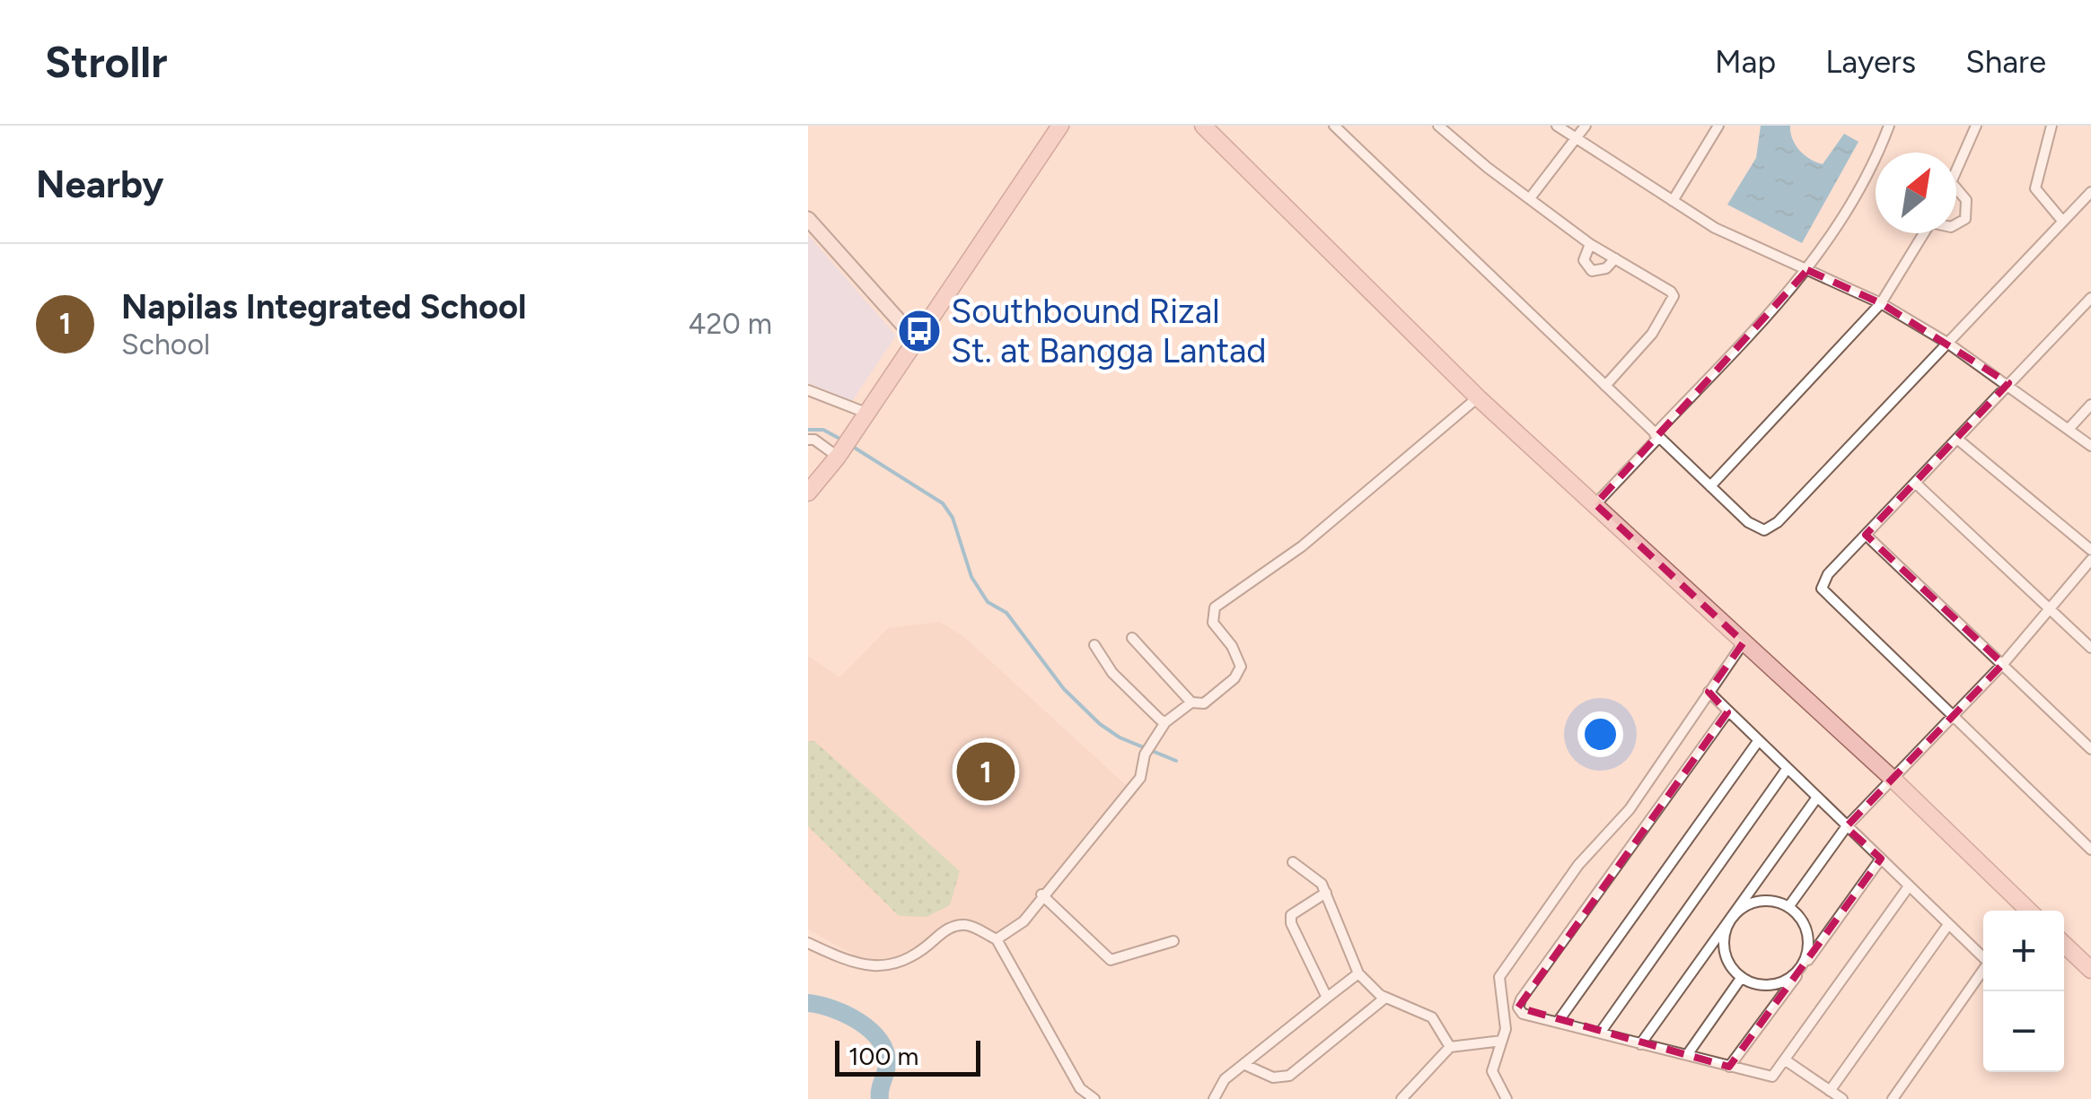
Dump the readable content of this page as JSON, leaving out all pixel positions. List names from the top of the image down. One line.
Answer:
{"places":{"bus stop":["Southbound Rizal St. at Bangga Lantad"]},"scale_bar":"100 m","north":"top right","page":{"header":"Strollr","nav":["Map","Layers","Share"],"heading":"Nearby","list":[{"mark":"1","name":"Napilas Integrated School","note":"School","value":"420 m"}],"pins":"1","map_buttons":["+","−"],"scale":"100 m"}}
